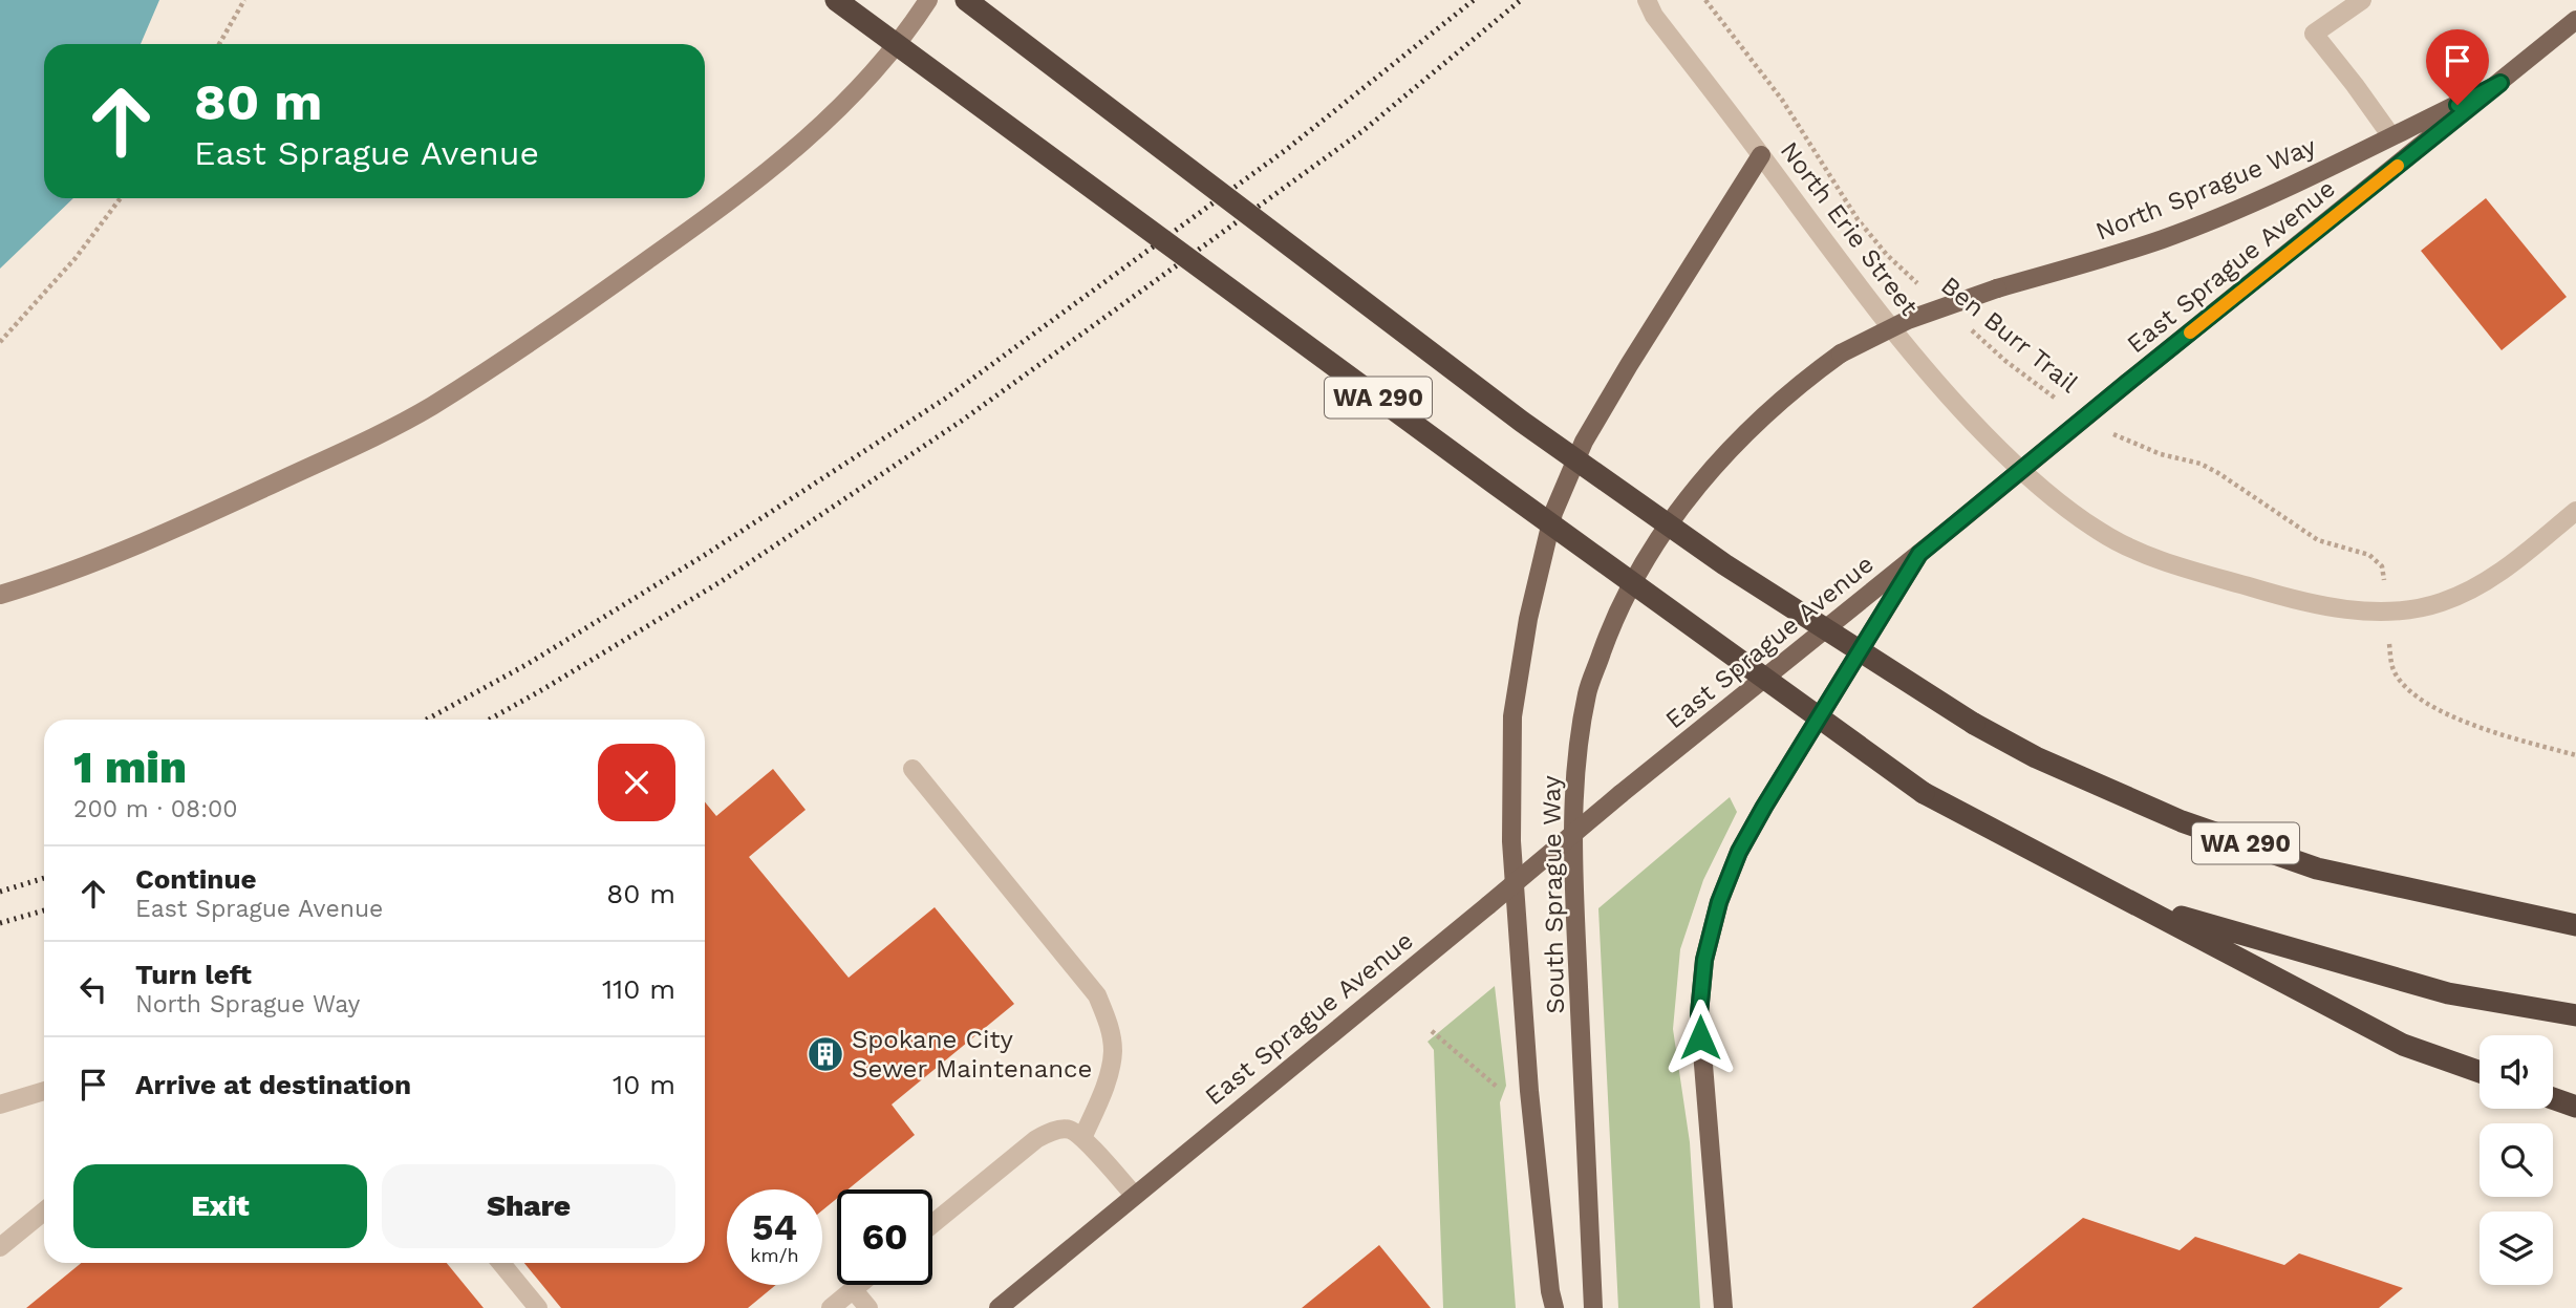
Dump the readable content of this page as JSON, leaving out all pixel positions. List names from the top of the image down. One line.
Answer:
{"streets":{"highway":["WA 290"],"main road":["North Sprague Way","East Sprague Avenue","South Sprague Way"],"street":["North Erie Street"],"path":["Ben Burr Trail"]},"crossings":[["North Sprague Way","East Sprague Avenue"],["North Sprague Way","South Sprague Way"]],"places":{"building":["Spokane City Sewer Maintenance"]},"page":{"turn":["80 m","East Sprague Avenue"],"heading":["1 min","200 m · 08:00"],"list":[{"name":"Continue","note":"East Sprague Avenue","value":"80 m"},{"name":"Turn left","note":"North Sprague Way","value":"110 m"},{"name":"Arrive at destination","value":"10 m"}],"buttons":["Exit","Share"],"speed":"54 km/h","limit":"60"}}
